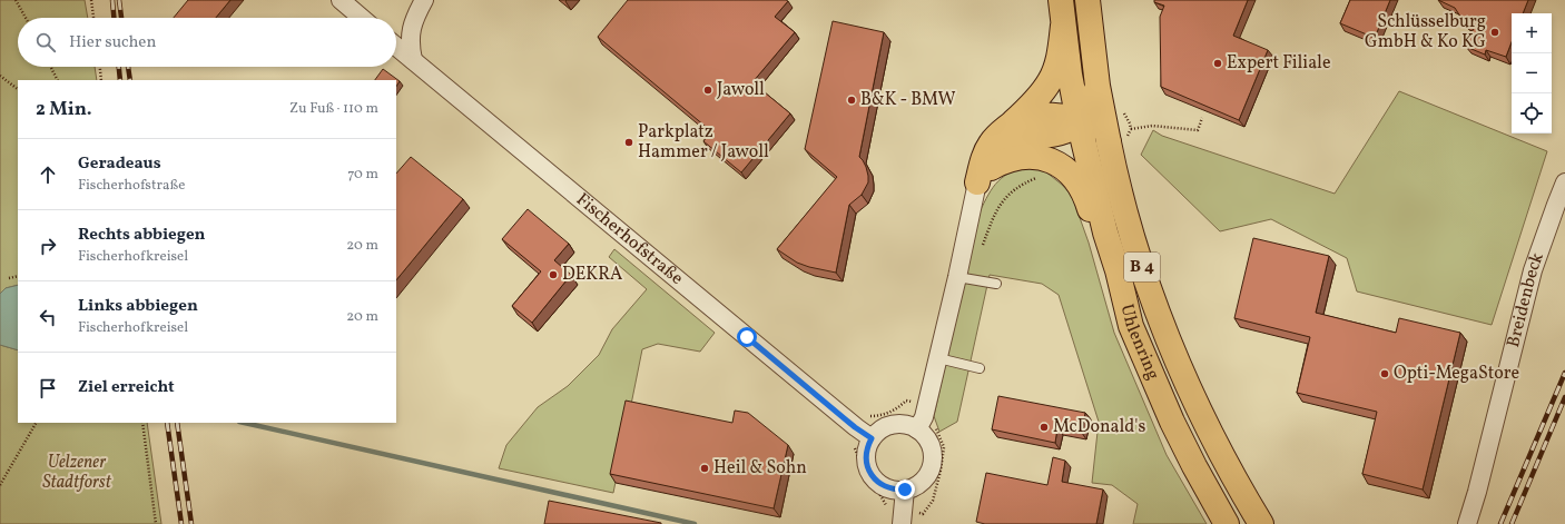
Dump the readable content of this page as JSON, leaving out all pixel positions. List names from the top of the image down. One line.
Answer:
{"streets":{"main road":["B 4","Uhlenring"],"street":["Fischerhofstraße","Breidenbeck"]},"crossings":[["B 4","Uhlenring"]],"parks":["Uelzener Stadtforst"],"places":["Schlüsselburg GmbH & Ko KG","Expert Filiale","Jawoll","B&K - BMW","Parkplatz Hammer / Jawoll","DEKRA","Opti-MegaStore","McDonald's","Heil & Sohn"],"page":{"map_buttons":["+","−"],"search":"Hier suchen","heading":["2 Min.","Zu Fuß · 110 m"],"list":[["Geradeaus","Fischerhofstraße","70 m"],["Rechts abbiegen","Fischerhofkreisel","20 m"],["Links abbiegen","Fischerhofkreisel","20 m"],"Ziel erreicht"]}}
